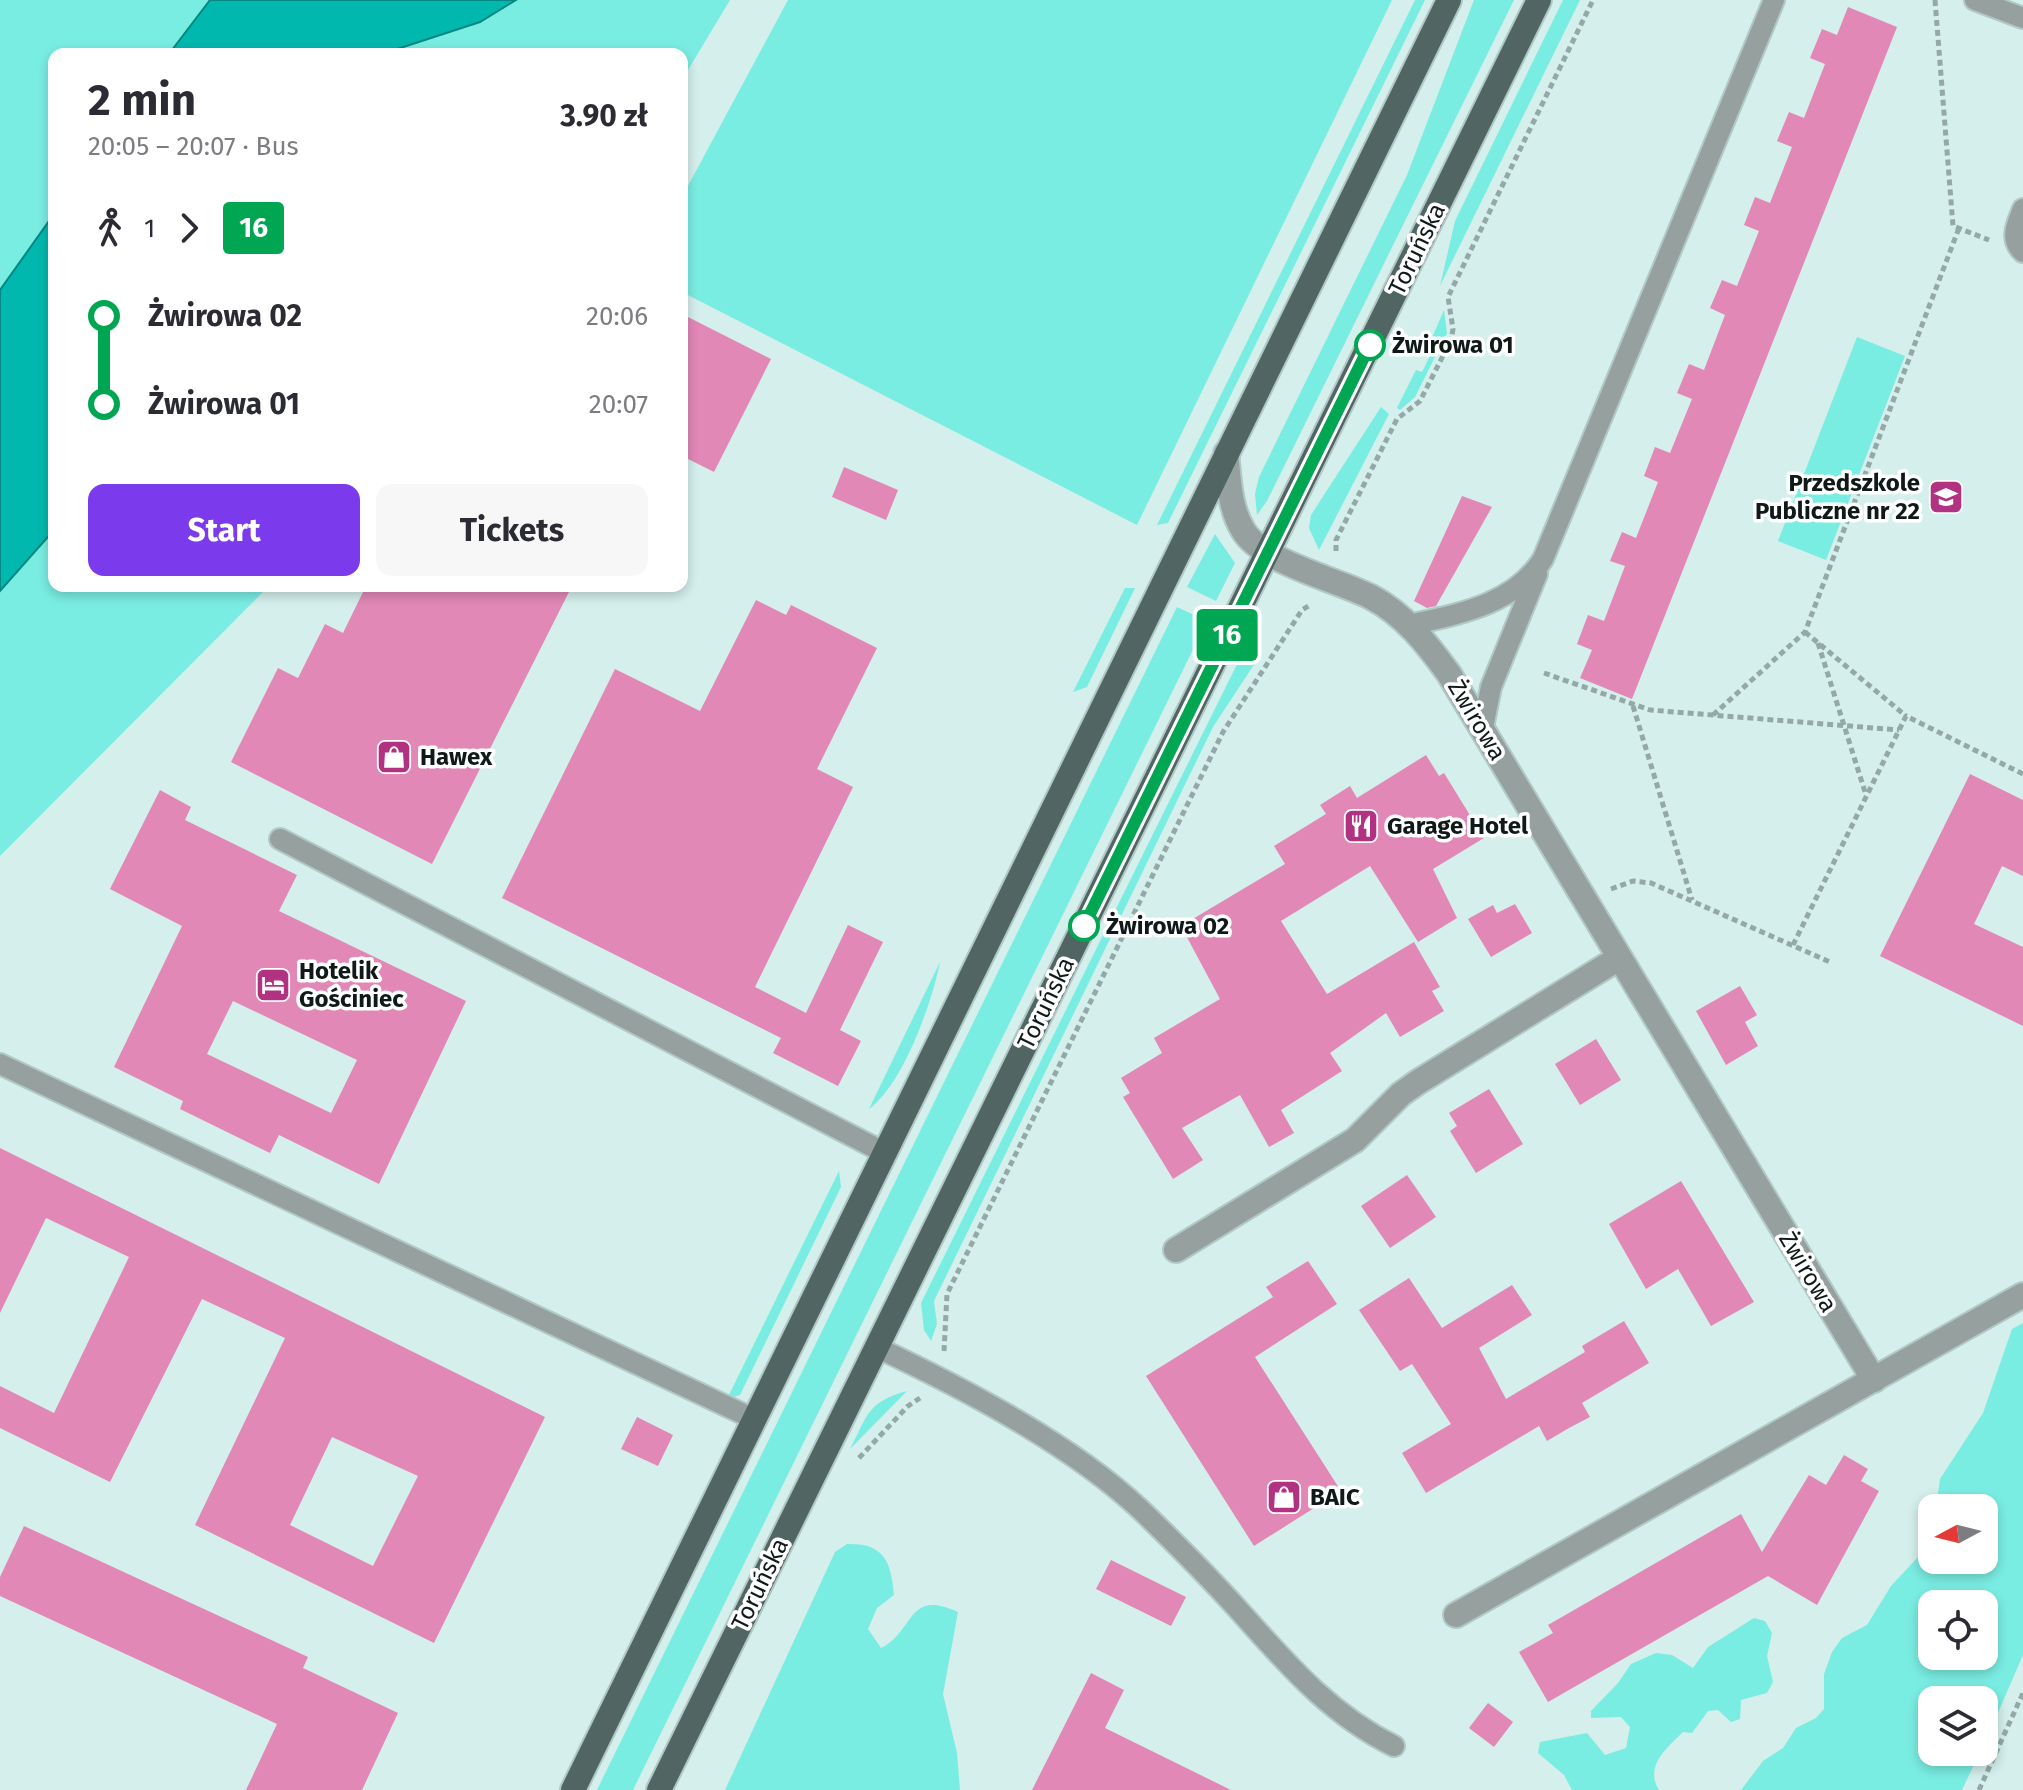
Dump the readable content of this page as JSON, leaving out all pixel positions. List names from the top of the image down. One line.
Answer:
{"streets":{"main road":["Toruńska"],"street":["Żwirowa"]},"crossings":[["Toruńska","Żwirowa"]],"places":{"other":["Żwirowa 01","Żwirowa 02"],"school or university":["Przedszkole Publiczne nr 22"],"shop":["Hawex","BAIC"],"restaurant":["Garage Hotel"],"hotel":["Hotelik Gościniec"]},"lines":["bus line 16"],"north":"left","page":{"on_map":"16","heading":["2 min","20:05 – 20:07 · Bus","3.90 zł"],"legs":["1","16"],"list":[{"name":"Żwirowa 02","value":"20:06"},{"name":"Żwirowa 01","value":"20:07"}],"buttons":["Start","Tickets"]}}
